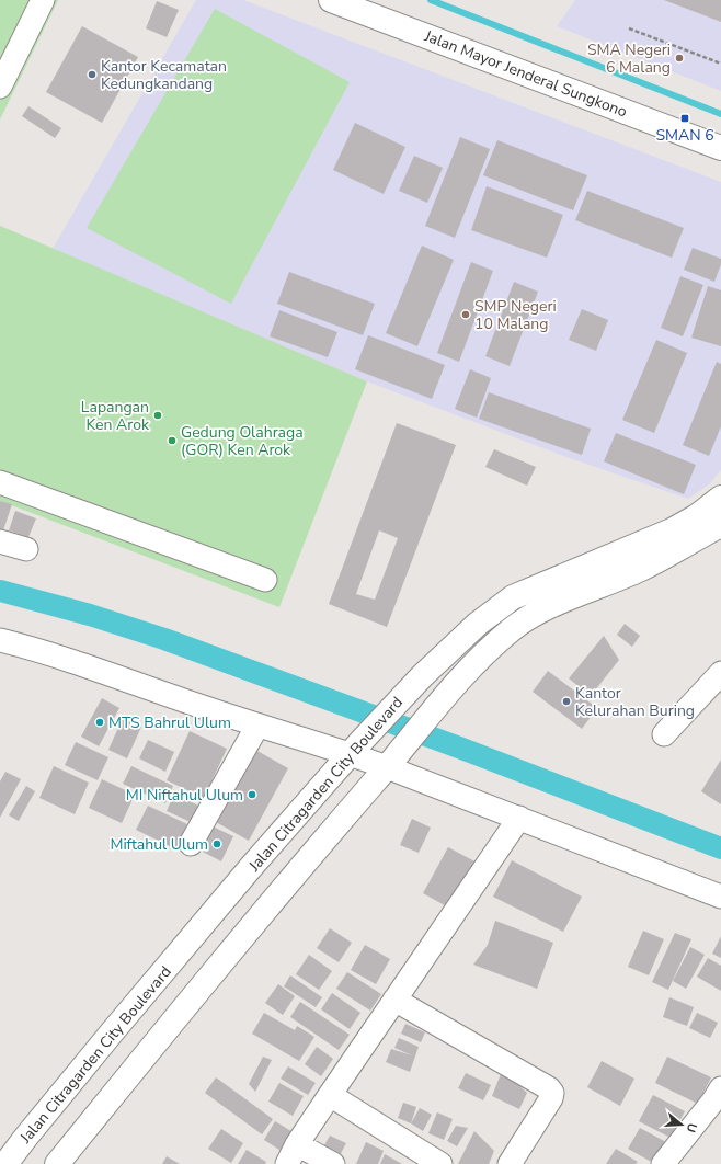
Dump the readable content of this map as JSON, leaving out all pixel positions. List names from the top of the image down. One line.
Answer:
{"streets":{"main road":["Jalan Mayor Jenderal Sungkono","Jalan Citragarden City Boulevard"]},"places":{"other":["SMA Negeri 6 Malang","Kantor Kecamatan Kedungkandang","SMP Negeri 10 Malang","Lapangan Ken Arok","Gedung Olahraga (GOR) Ken Arok","Kantor Kelurahan Buring","MTS Bahrul Ulum","MI Niftahul Ulum","Miftahul Ulum"],"transit":["SMAN 6"]},"north":"right"}
